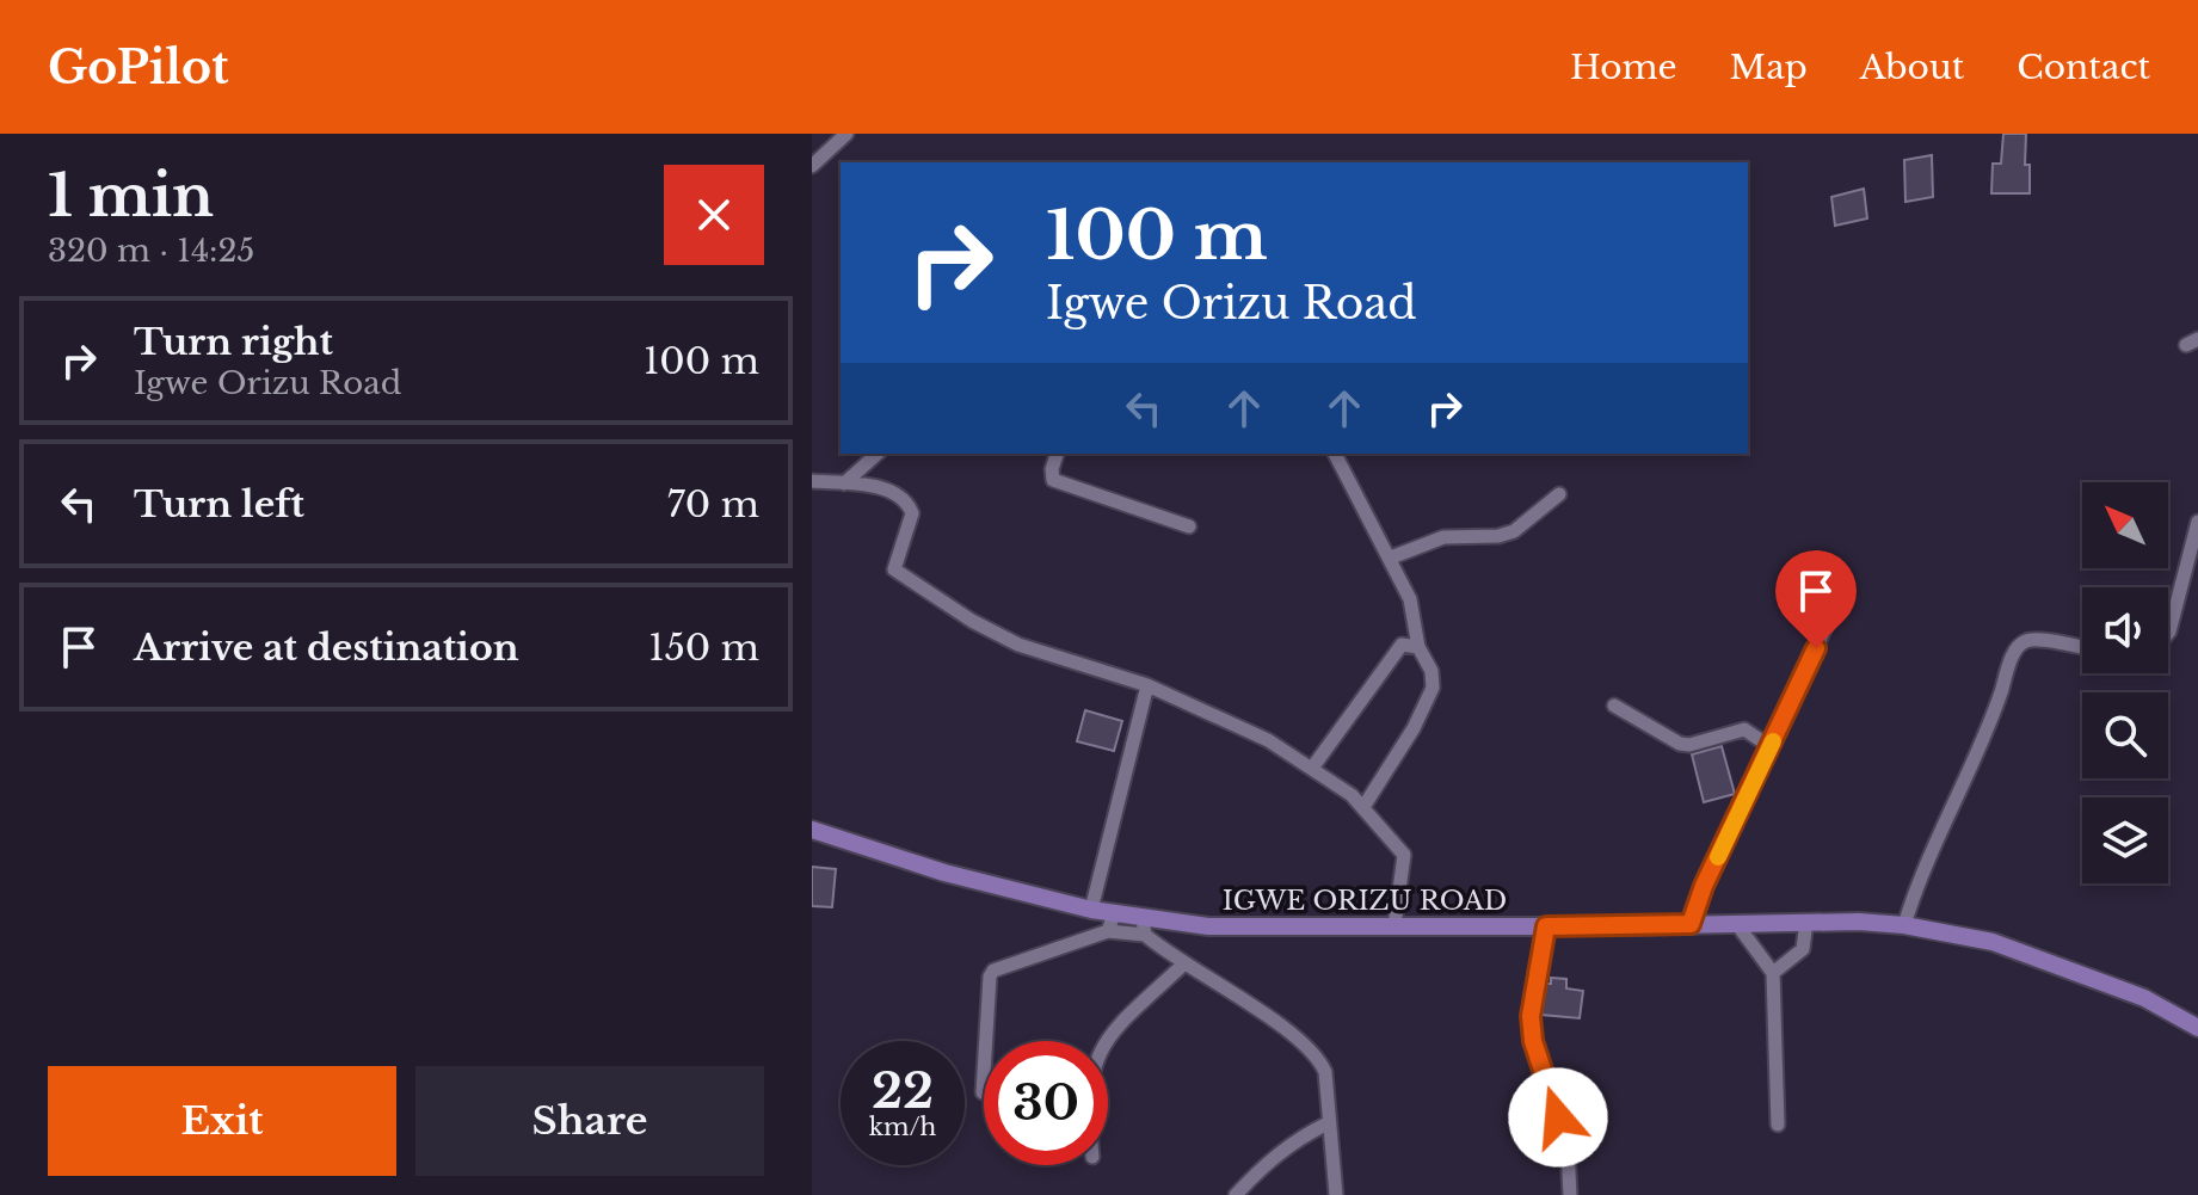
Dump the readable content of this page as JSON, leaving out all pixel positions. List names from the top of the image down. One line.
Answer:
{"streets":{"main road":["IGWE ORIZU ROAD"]},"north":"top left","page":{"header":"GoPilot","nav":["Home","Map","About","Contact"],"heading":["1 min","320 m · 14:25"],"turn":["100 m","Igwe Orizu Road"],"list":[{"name":"Turn right","note":"Igwe Orizu Road","value":"100 m"},{"name":"Turn left","value":"70 m"},{"name":"Arrive at destination","value":"150 m"}],"speed":"22 km/h","limit":"30","buttons":["Exit","Share"]}}
